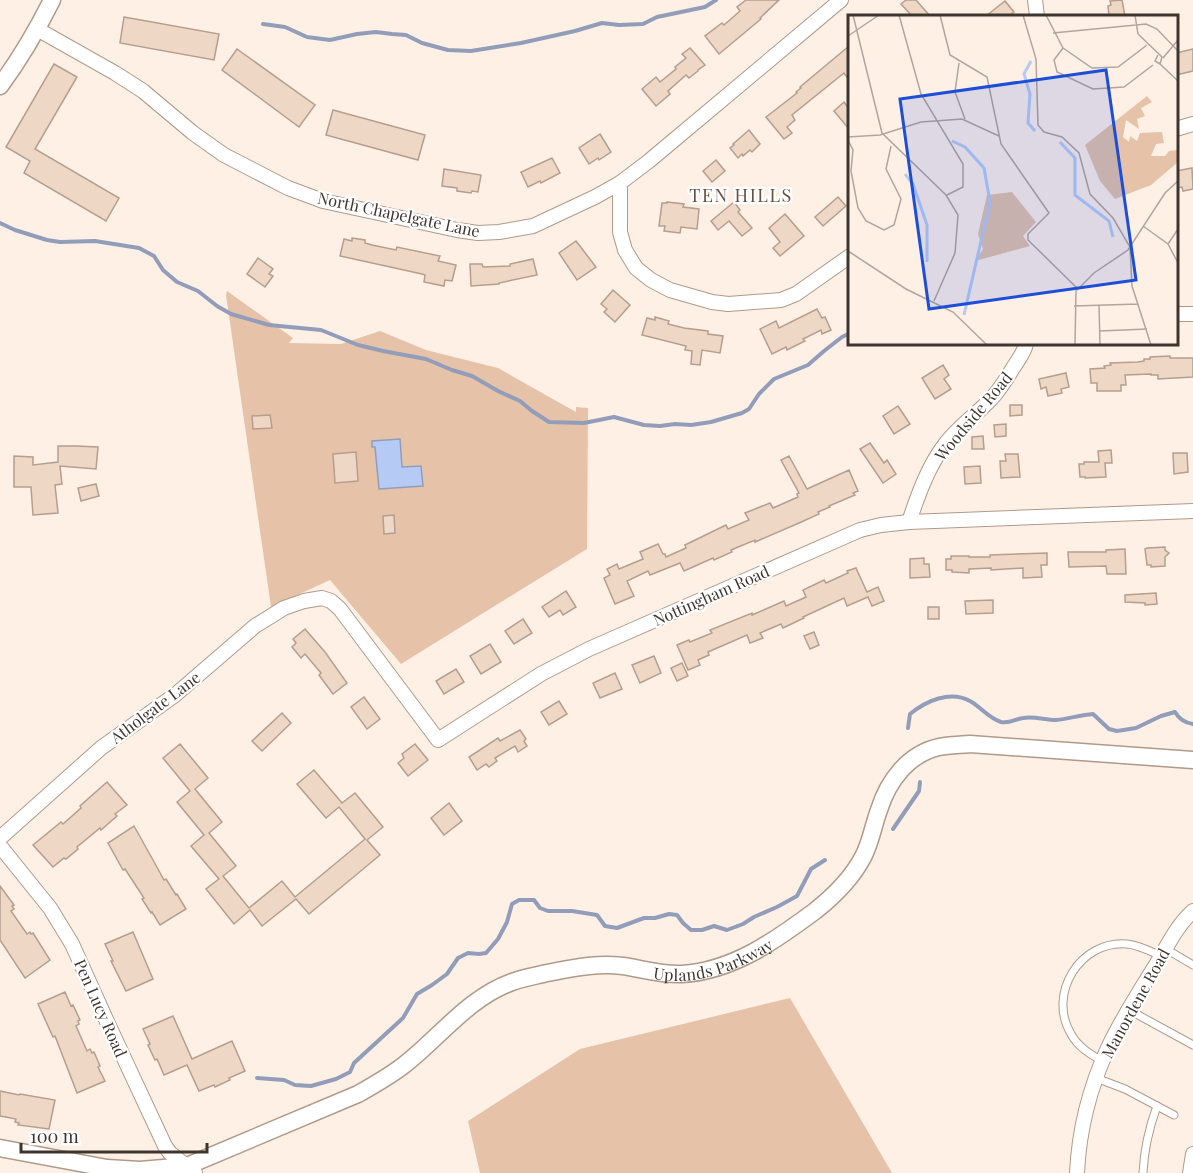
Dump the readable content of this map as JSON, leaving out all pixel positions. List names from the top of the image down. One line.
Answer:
{"streets":{"street":["North Chapelgate Lane","Woodside Road","Nottingham Road","Atholgate Lane","Uplands Parkway","Manordene Road","Pen Lucy Road"]},"crossings":[["Woodside Road","Nottingham Road"],["Nottingham Road","Atholgate Lane"],["Uplands Parkway","Pen Lucy Road"]],"districts":["TEN HILLS"],"scale_bar":"100 m"}
